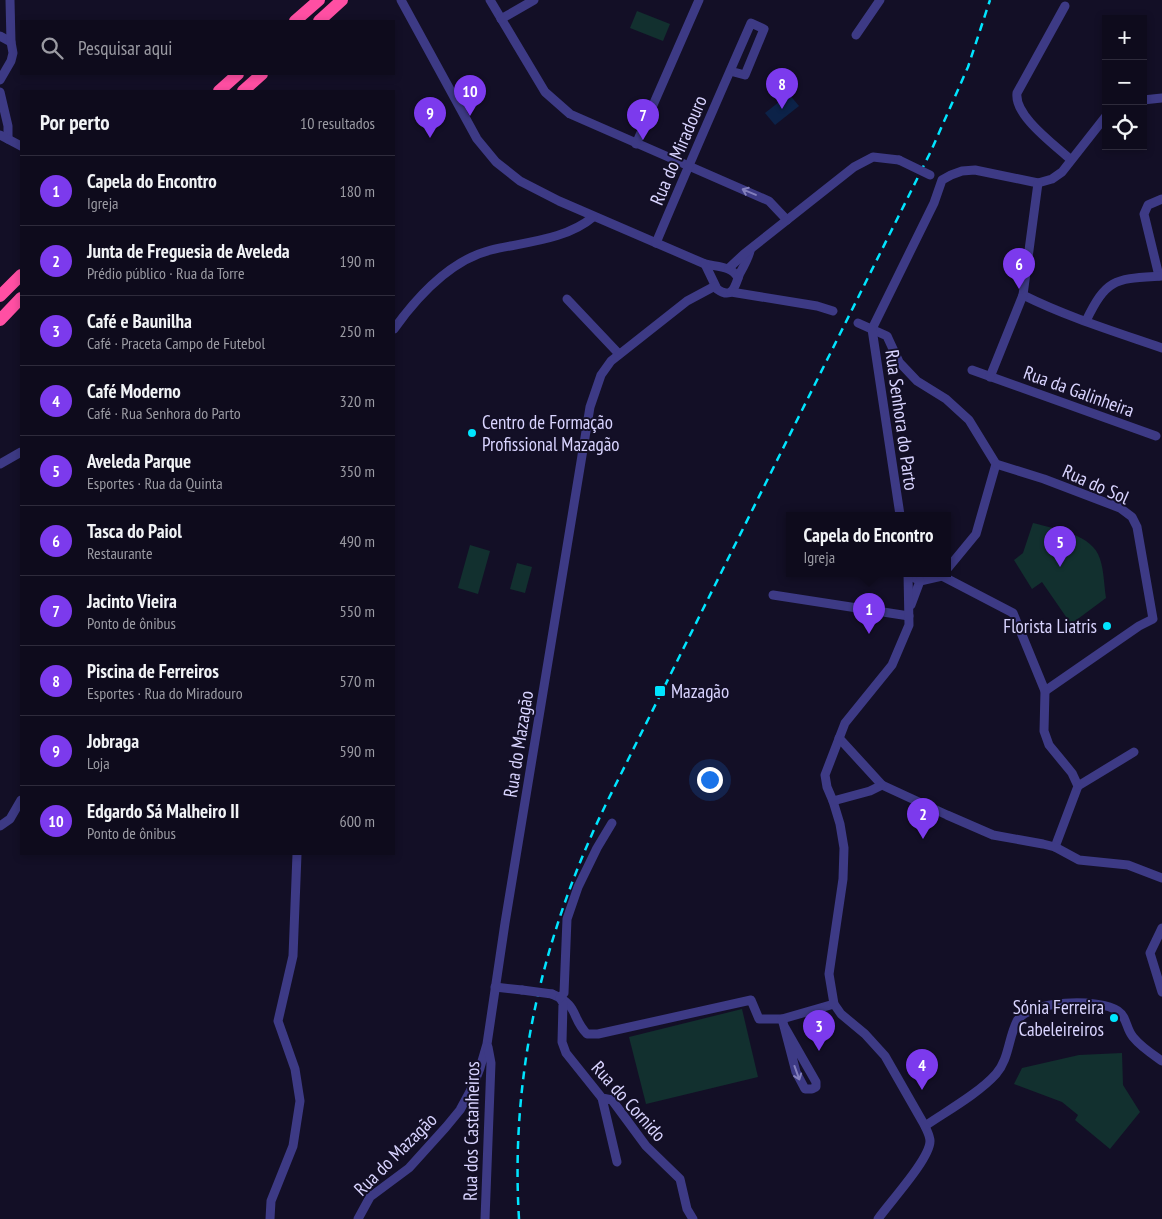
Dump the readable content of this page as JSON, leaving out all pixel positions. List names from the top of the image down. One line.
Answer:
{"streets":{"street":["Rua do Miradouro","Rua da Galinheira","Rua Senhora do Parto","Rua do Sol","Rua do Mazagão","Rua do Cornido","Rua dos Castanheiros"]},"crossings":[["Rua do Mazagão","Rua dos Castanheiros"]],"places":{"other":["Centro de Formação Profissional Mazagão","Florista Liatris","Sónia Ferreira Cabeleireiros"],"transit":["Mazagão"]},"page":{"map_buttons":["+","−"],"search":"Pesquisar aqui","pins":["8","10","9","7","6","5","1","2","3","4"],"heading":["Por perto","10 resultados"],"list":[{"mark":"1","name":"Capela do Encontro","note":"Igreja","value":"180 m"},{"mark":"2","name":"Junta de Freguesia de Aveleda","note":"Prédio público · Rua da Torre","value":"190 m"},{"mark":"3","name":"Café e Baunilha","note":"Café · Praceta Campo de Futebol","value":"250 m"},{"mark":"4","name":"Café Moderno","note":"Café · Rua Senhora do Parto","value":"320 m"},{"mark":"5","name":"Aveleda Parque","note":"Esportes · Rua da Quinta","value":"350 m"},{"mark":"6","name":"Tasca do Paiol","note":"Restaurante","value":"490 m"},{"mark":"7","name":"Jacinto Vieira","note":"Ponto de ônibus","value":"550 m"},{"mark":"8","name":"Piscina de Ferreiros","note":"Esportes · Rua do Miradouro","value":"570 m"},{"mark":"9","name":"Jobraga","note":"Loja","value":"590 m"},{"mark":"10","name":"Edgardo Sá Malheiro II","note":"Ponto de ônibus","value":"600 m"}],"popup":["Capela do Encontro","Igreja"]}}
